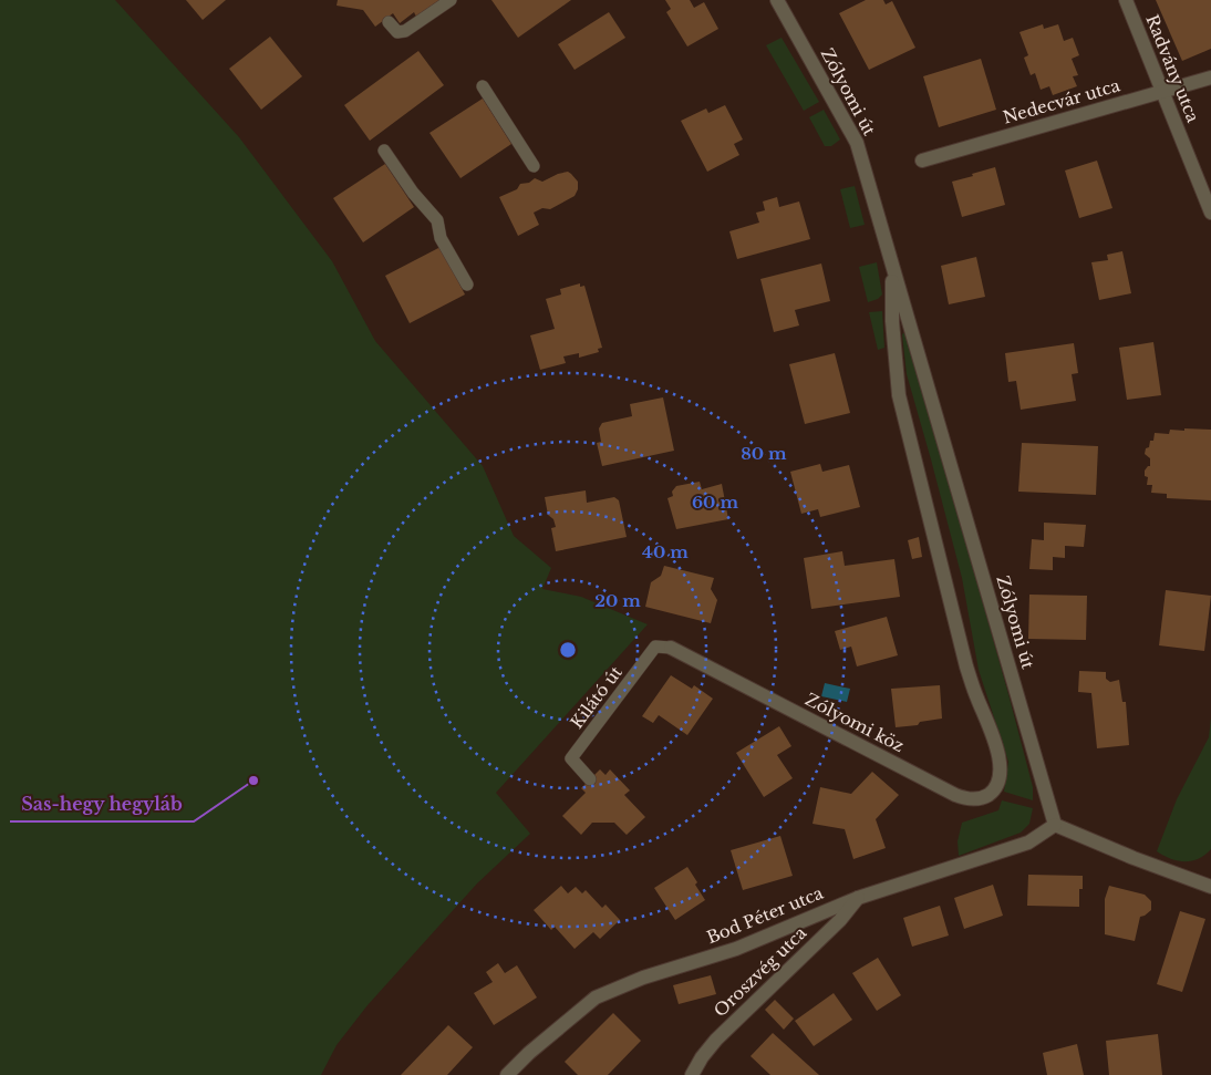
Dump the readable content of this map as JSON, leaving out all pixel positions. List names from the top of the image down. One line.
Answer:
{"streets":{"street":["Radvány utca","Zólyomi út","Nedecvár utca","Zólyomi köz","Bod Péter utca","Oroszvég utca"],"lane":["Kilátó út"]},"crossings":[["Radvány utca","Nedecvár utca"],["Zólyomi út","Zólyomi köz"],["Zólyomi út","Bod Péter utca"],["Kilátó út","Zólyomi köz"],["Bod Péter utca","Oroszvég utca"]],"places":["Sas-hegy hegyláb"],"rings":["80 m","60 m","40 m","20 m"]}
